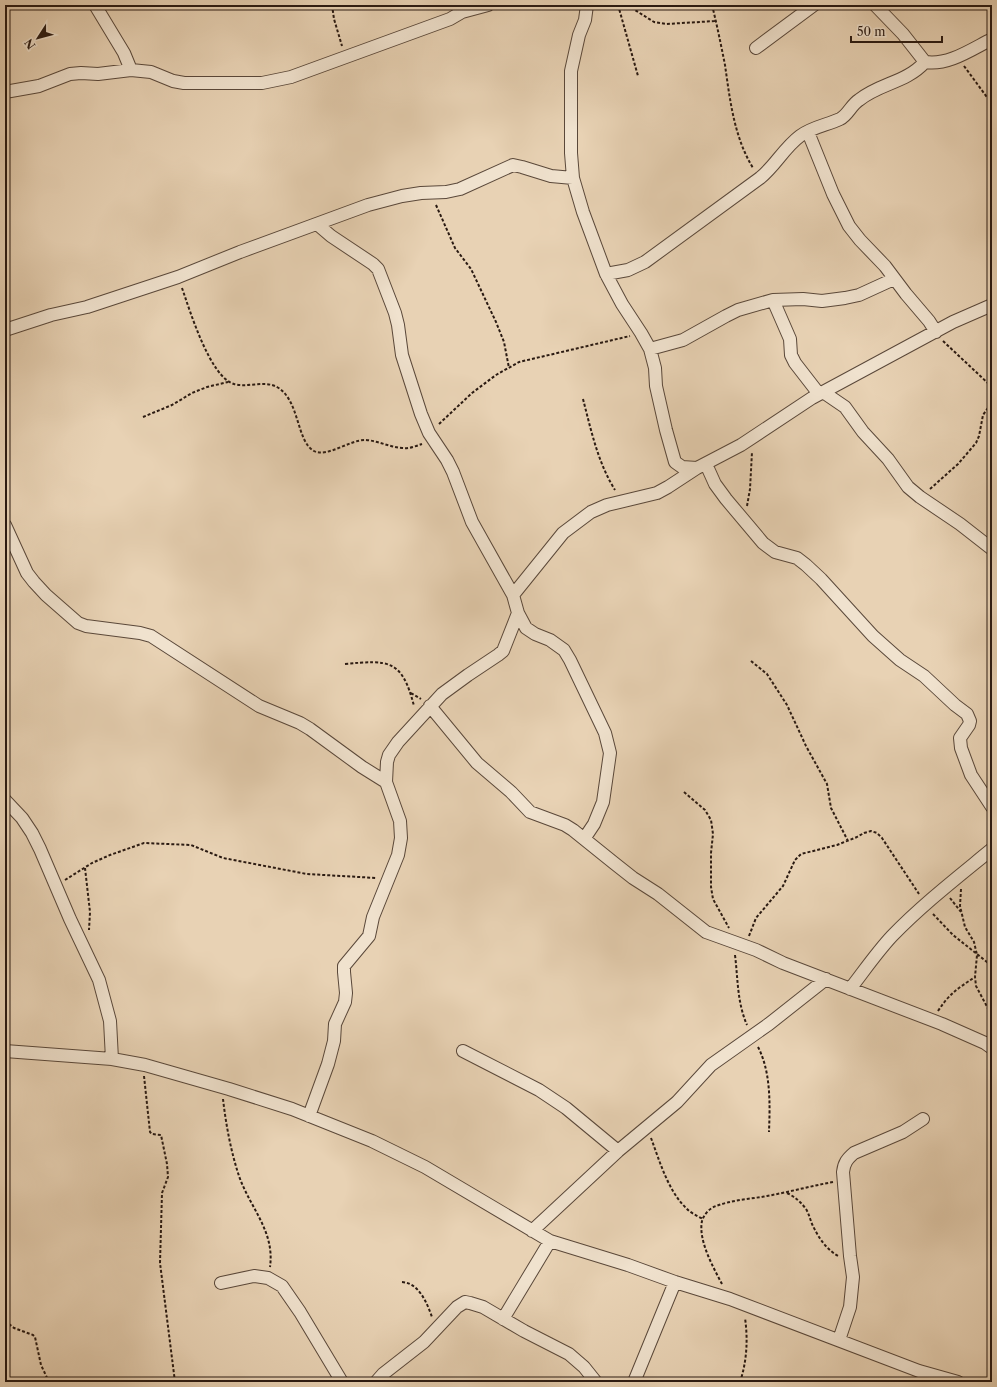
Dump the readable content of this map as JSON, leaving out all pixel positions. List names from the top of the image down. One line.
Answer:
{"scale_bar":"50 m","north":"bottom left"}
